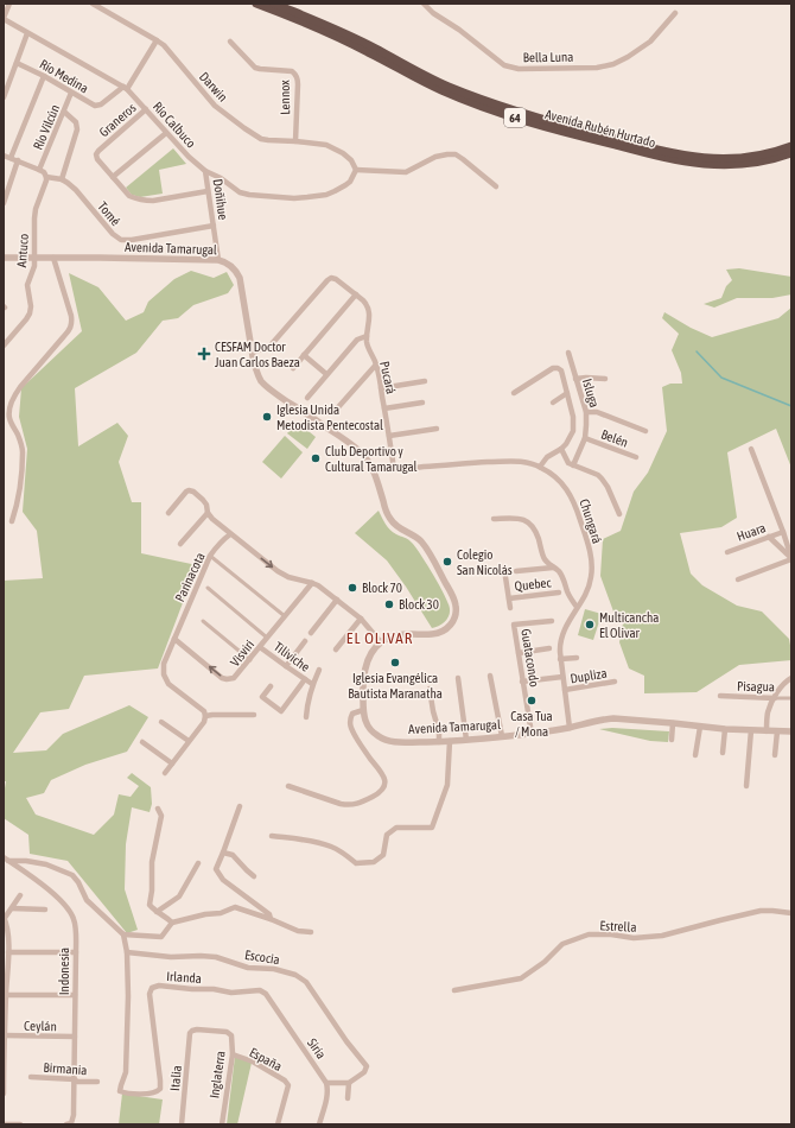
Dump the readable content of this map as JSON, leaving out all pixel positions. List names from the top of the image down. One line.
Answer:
{"streets":{"highway":["64","Avenida Rubén Hurtado"],"street":["Bella Luna","Río Medina","Darwin","Lennox","Graneros","Río Calbuco","Río Vilcún","Doñihue","Tomé","Avenida Tamarugal","Antuco","Pucará","Isluga","Belén","Chungará","Huara","Parinacota","Quebec","Visviri","Tiliviche","Guatacondo","Dupliza","Pisagua","Estrella","Escocia","Indonesia","Irlanda","Ceylán","Siria","España","Birmania","Inglaterra","Italia"]},"crossings":[["Río Medina","Darwin"],["Río Medina","Río Calbuco"],["Río Medina","Río Vilcún"],["Darwin","Lennox"],["Darwin","Río Calbuco"],["Graneros","Río Calbuco"],["Graneros","Doñihue"],["Río Calbuco","Doñihue"],["Doñihue","Tomé"],["Doñihue","Avenida Tamarugal"],["Avenida Tamarugal","Antuco"],["Avenida Tamarugal","Pucará"],["Avenida Tamarugal","Chungará"],["Avenida Tamarugal","Guatacondo"],["Pucará","Chungará"],["Isluga","Belén"],["Isluga","Chungará"],["Chungará","Dupliza"],["Parinacota","Visviri"],["Visviri","Tiliviche"],["Escocia","Irlanda"],["Indonesia","Ceylán"],["Indonesia","Birmania"],["Irlanda","Siria"],["España","Inglaterra"],["Inglaterra","Italia"]],"districts":["EL OLIVAR"],"places":{"health":["CESFAM Doctor Juan Carlos Baeza"],"other":["Iglesia Unida Metodista Pentecostal","Club Deportivo y Cultural Tamarugal","Colegio San Nicolás","Block 70","Block 30","Multicancha El Olivar","Iglesia Evangélica Bautista Maranatha","Casa Tua / Mona"]}}
